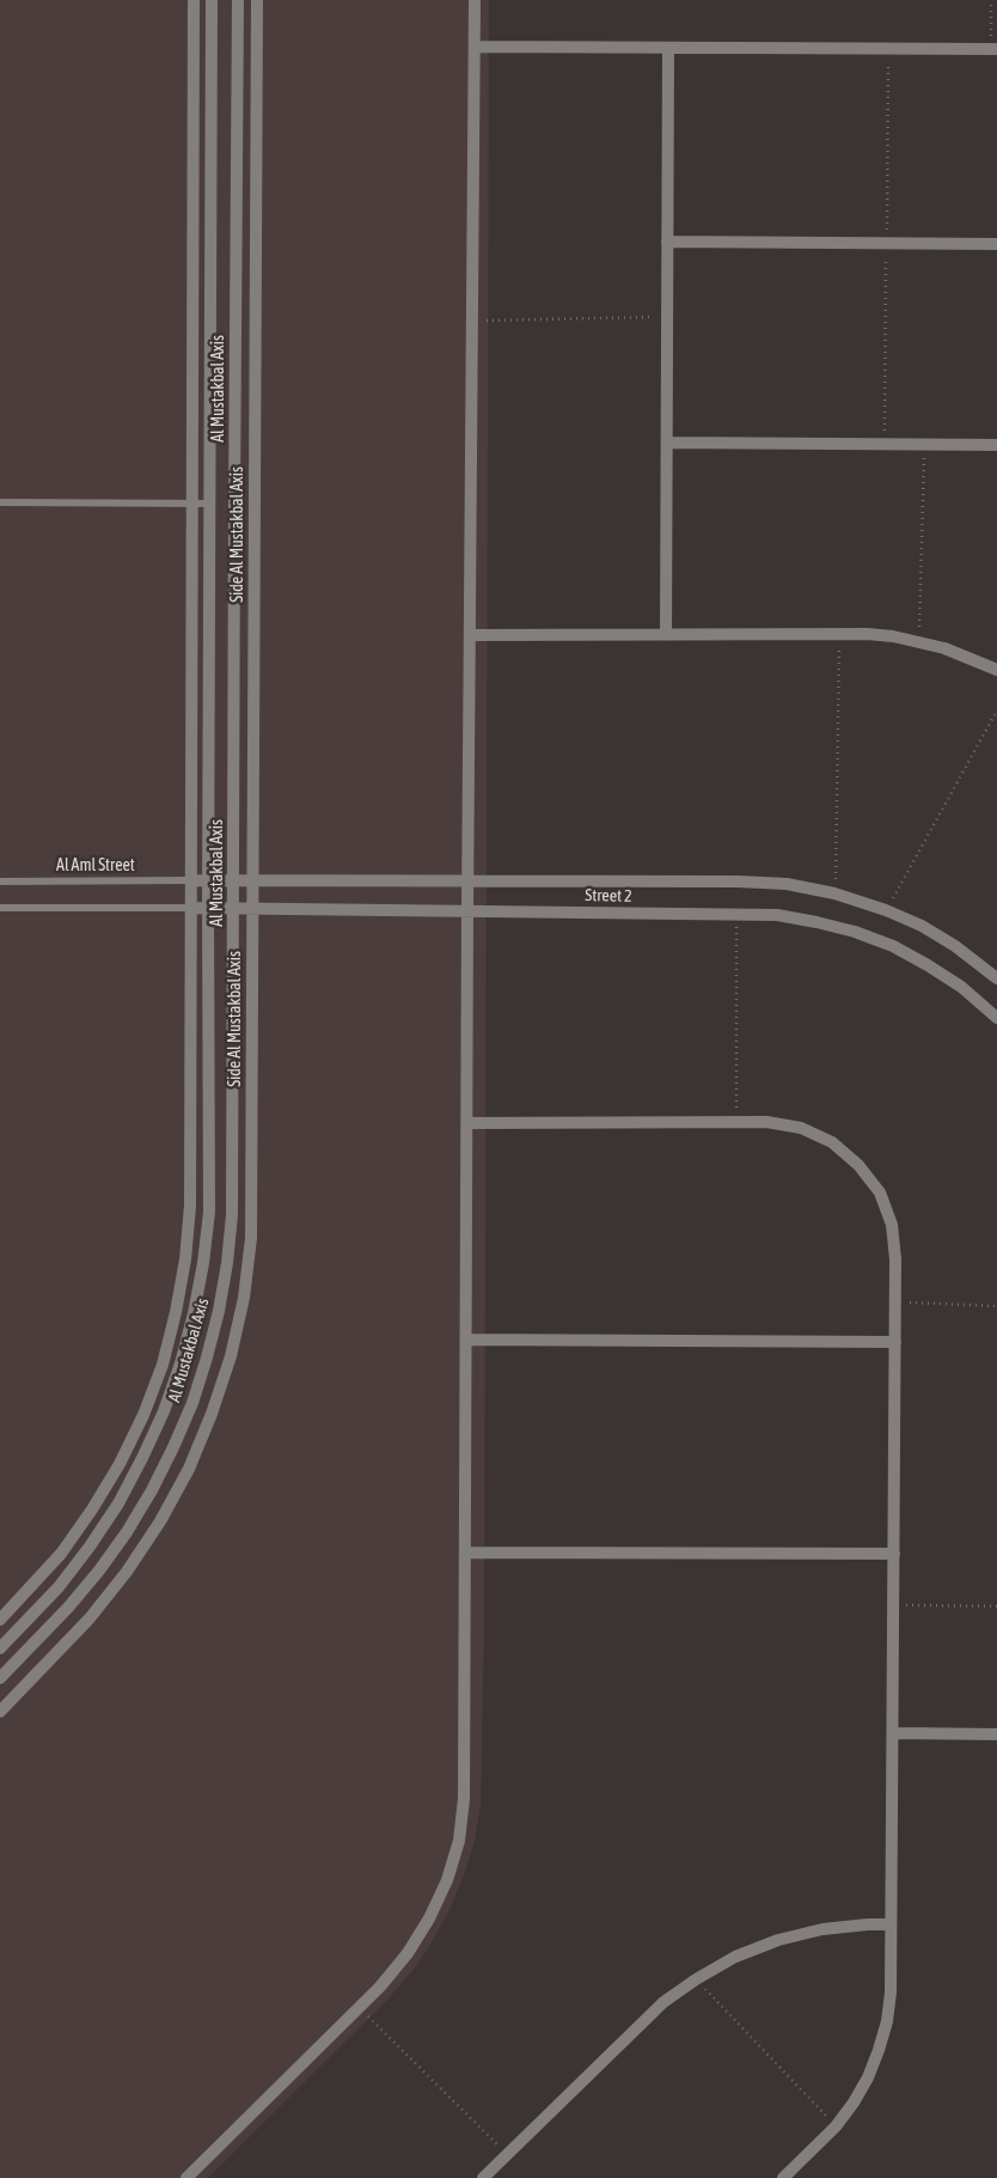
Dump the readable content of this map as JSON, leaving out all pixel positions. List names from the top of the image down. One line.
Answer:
{"streets":{"street":["Al Mustakbal Axis","Side Al Mustakbal Axis","Street 2"],"lane":["Al Aml Street"]},"crossings":[["Al Mustakbal Axis","Street 2"],["Side Al Mustakbal Axis","Street 2"],["Al Aml Street","Street 2"]]}
